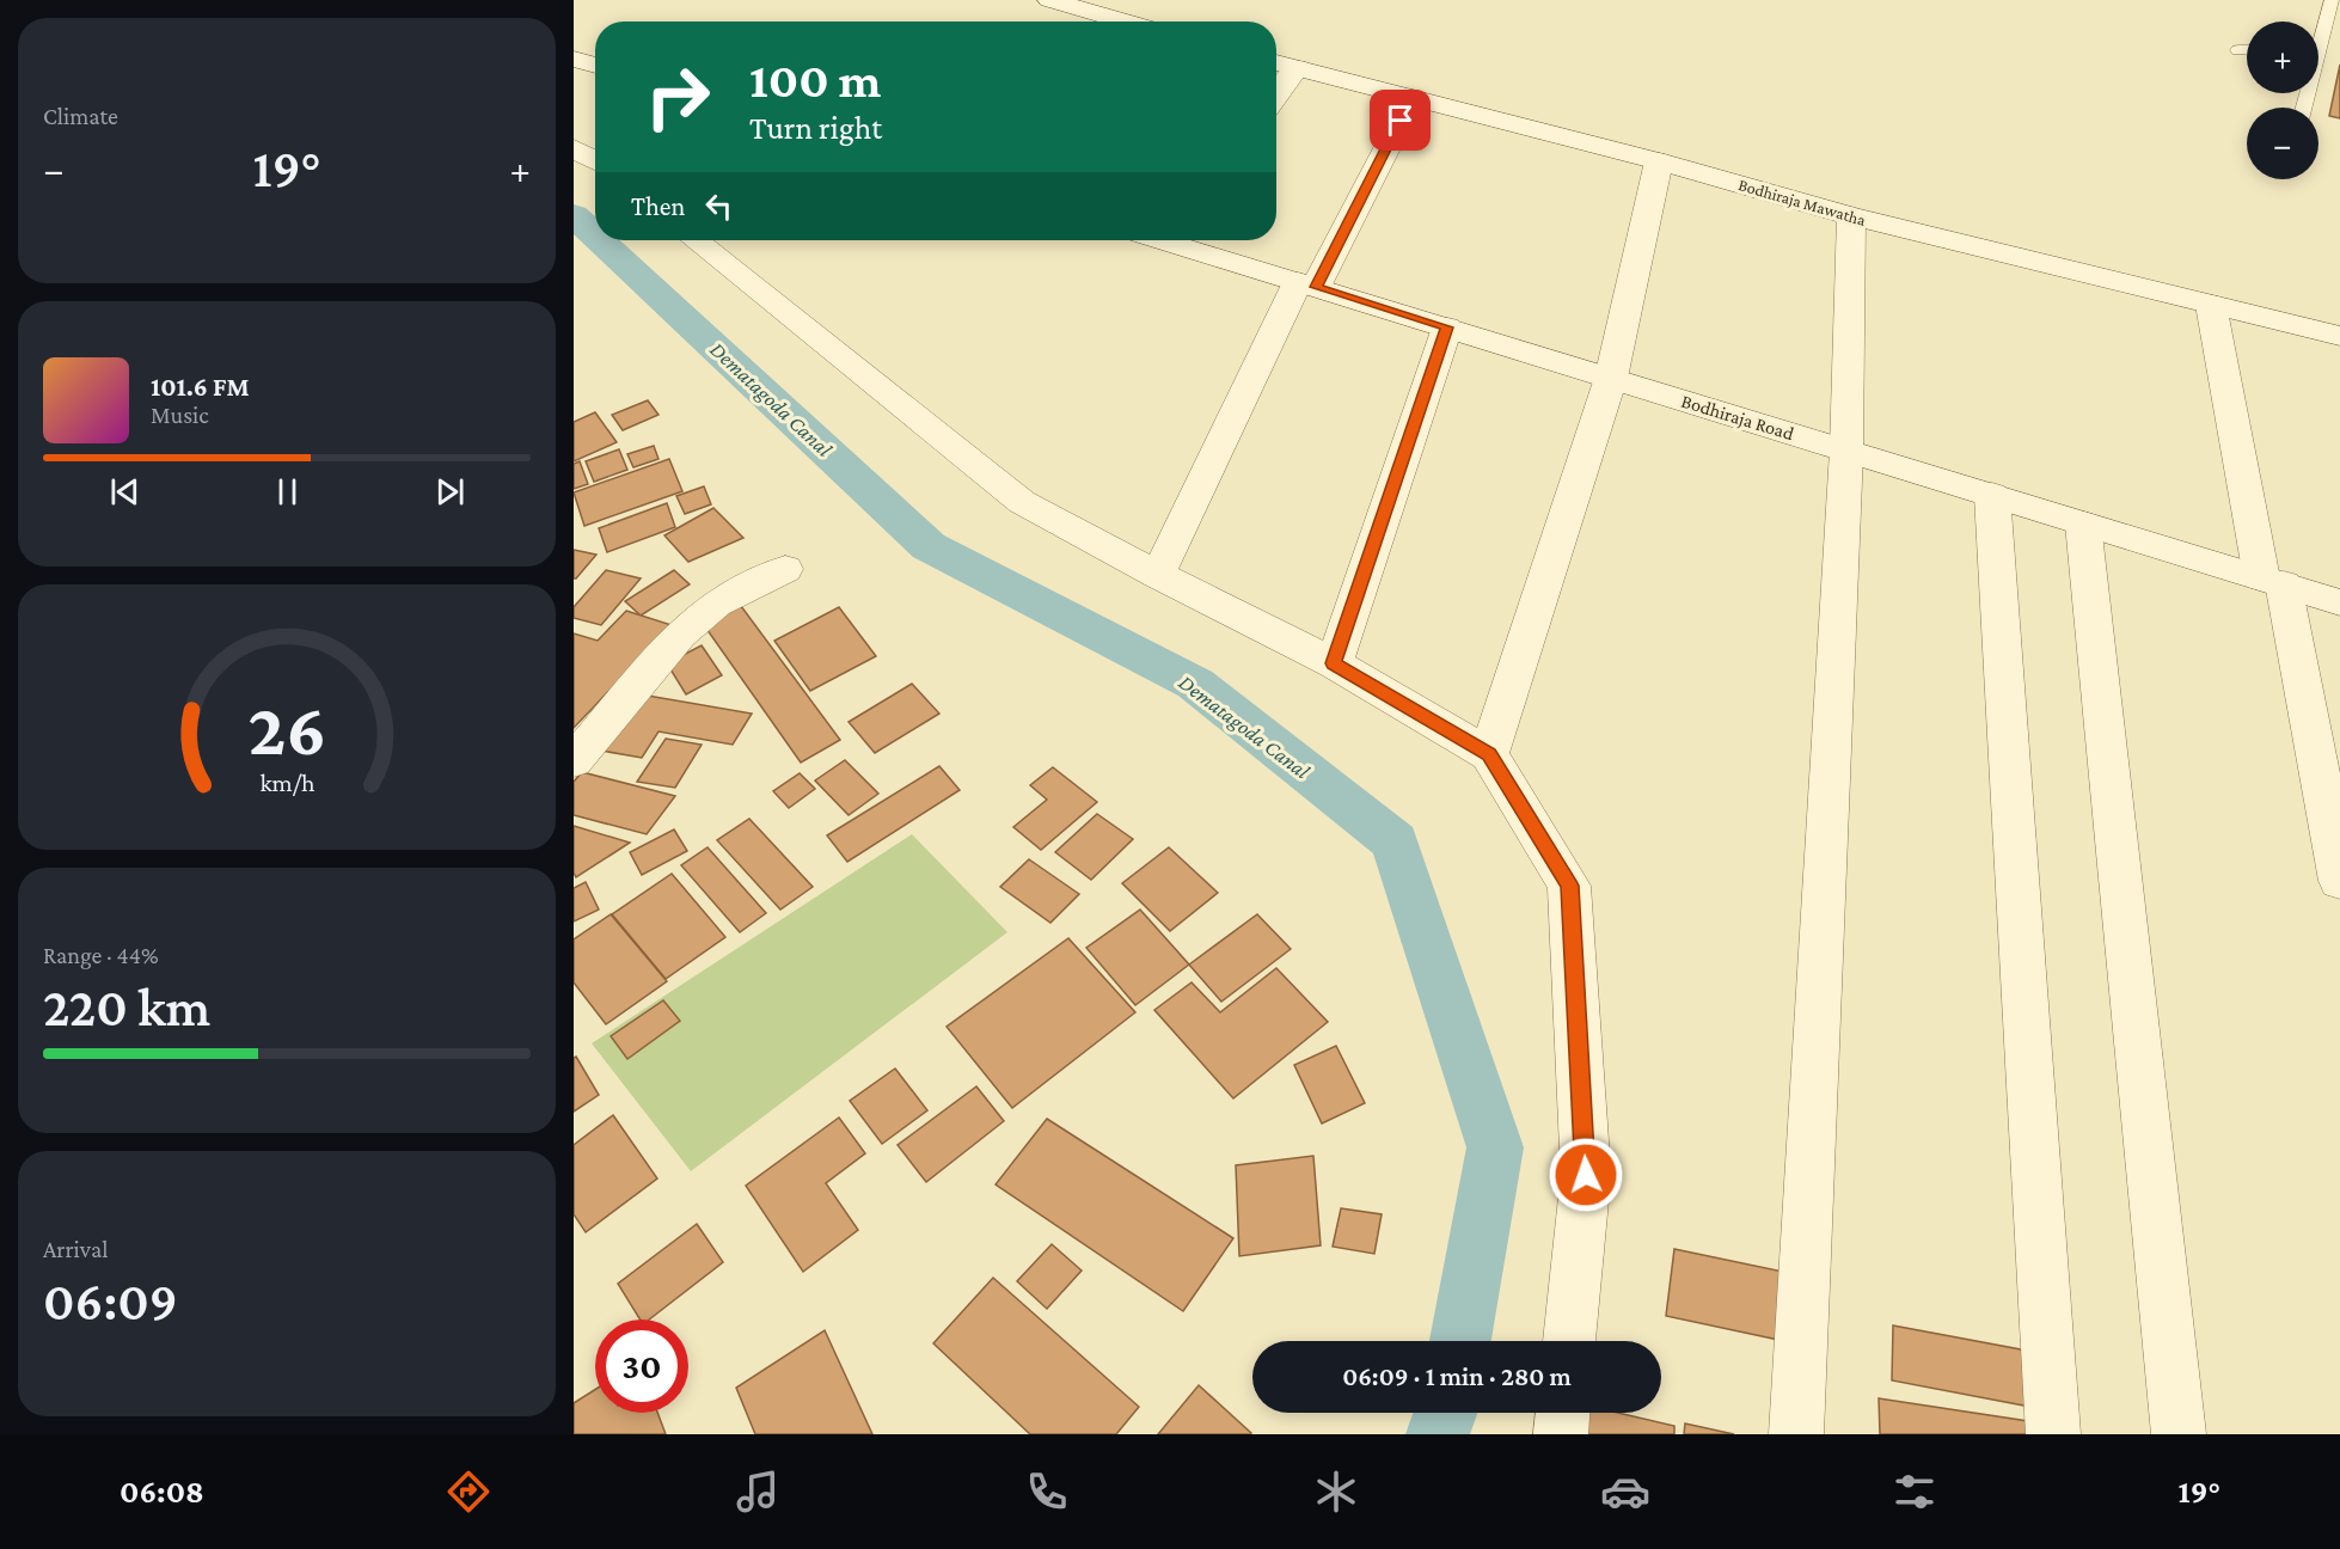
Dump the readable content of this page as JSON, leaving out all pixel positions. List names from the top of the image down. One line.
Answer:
{"streets":{"street":["Bodhiraja Mawatha","Bodhiraja Road"]},"water":["Dematagoda Canal"],"page":{"tile":["Climate",["Range · 44%","220 km"],["Arrival","06:09"]],"map_buttons":["+","−"],"turn":["100 m","Turn right"],"heat":["−","19°","+"],"then":"Then","song":["101.6 FM","Music"],"limit":"30","trip":"06:09 · 1 min · 280 m","tabs":["06:08","19°"],"gauge":["26","km/h"]}}
